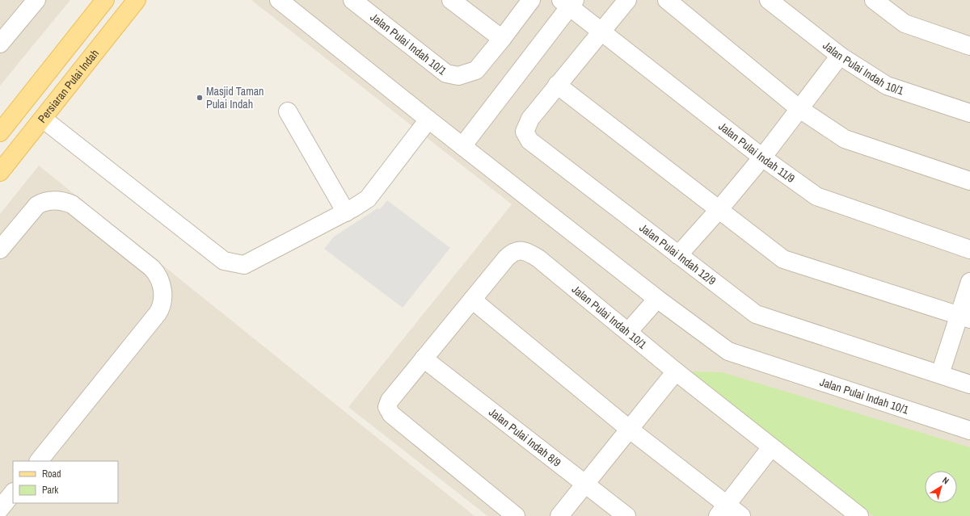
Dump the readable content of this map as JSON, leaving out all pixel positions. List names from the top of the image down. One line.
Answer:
{"streets":{"main road":["Persiaran Pulai Indah"],"street":["Jalan Pulai Indah 10/1","Jalan Pulai Indah 11/9","Jalan Pulai Indah 12/9","Jalan Pulai Indah 8/9"]},"crossings":[["Jalan Pulai Indah 10/1","Jalan Pulai Indah 8/9"],["Jalan Pulai Indah 11/9","Jalan Pulai Indah 12/9"]],"places":["Masjid Taman Pulai Indah"],"legend":["Road","Park"],"north":"top right"}
